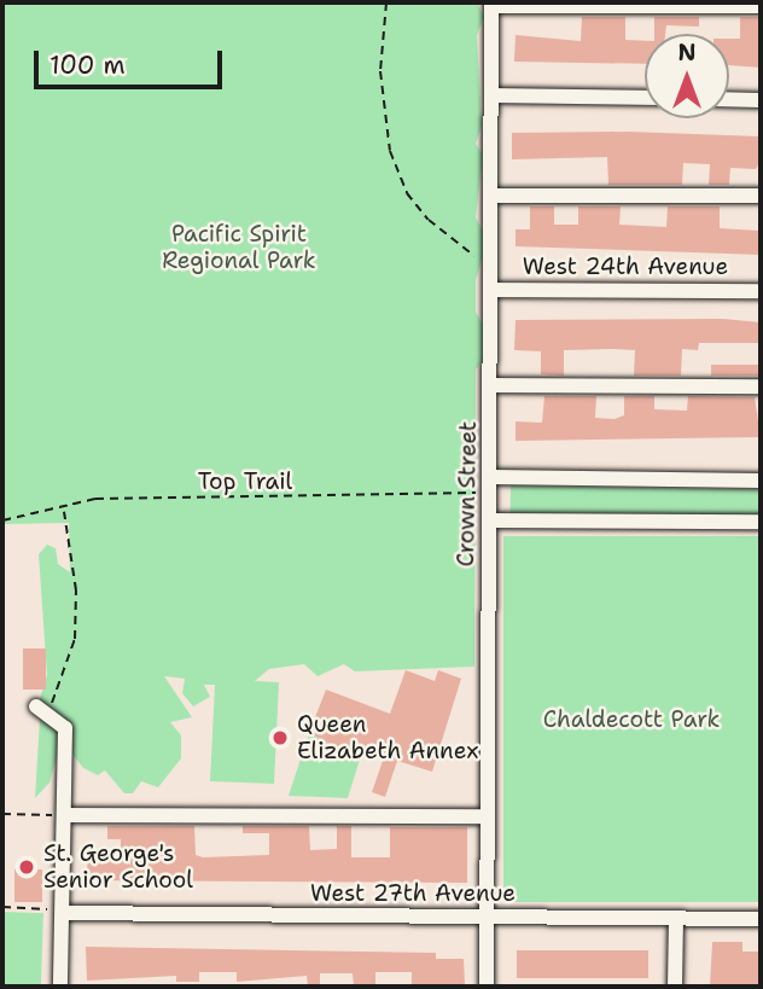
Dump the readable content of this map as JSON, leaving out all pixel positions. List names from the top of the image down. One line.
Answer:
{"streets":{"street":["West 24th Avenue","Crown Street","West 27th Avenue"],"path":["Top Trail"]},"crossings":[["West 24th Avenue","Crown Street"],["Top Trail","Crown Street"],["Crown Street","West 27th Avenue"]],"parks":["Pacific Spirit Regional Park","Chaldecott Park"],"places":["Queen Elizabeth Annex","St. George's Senior School"],"scale_bar":"100 m","north":"top"}
